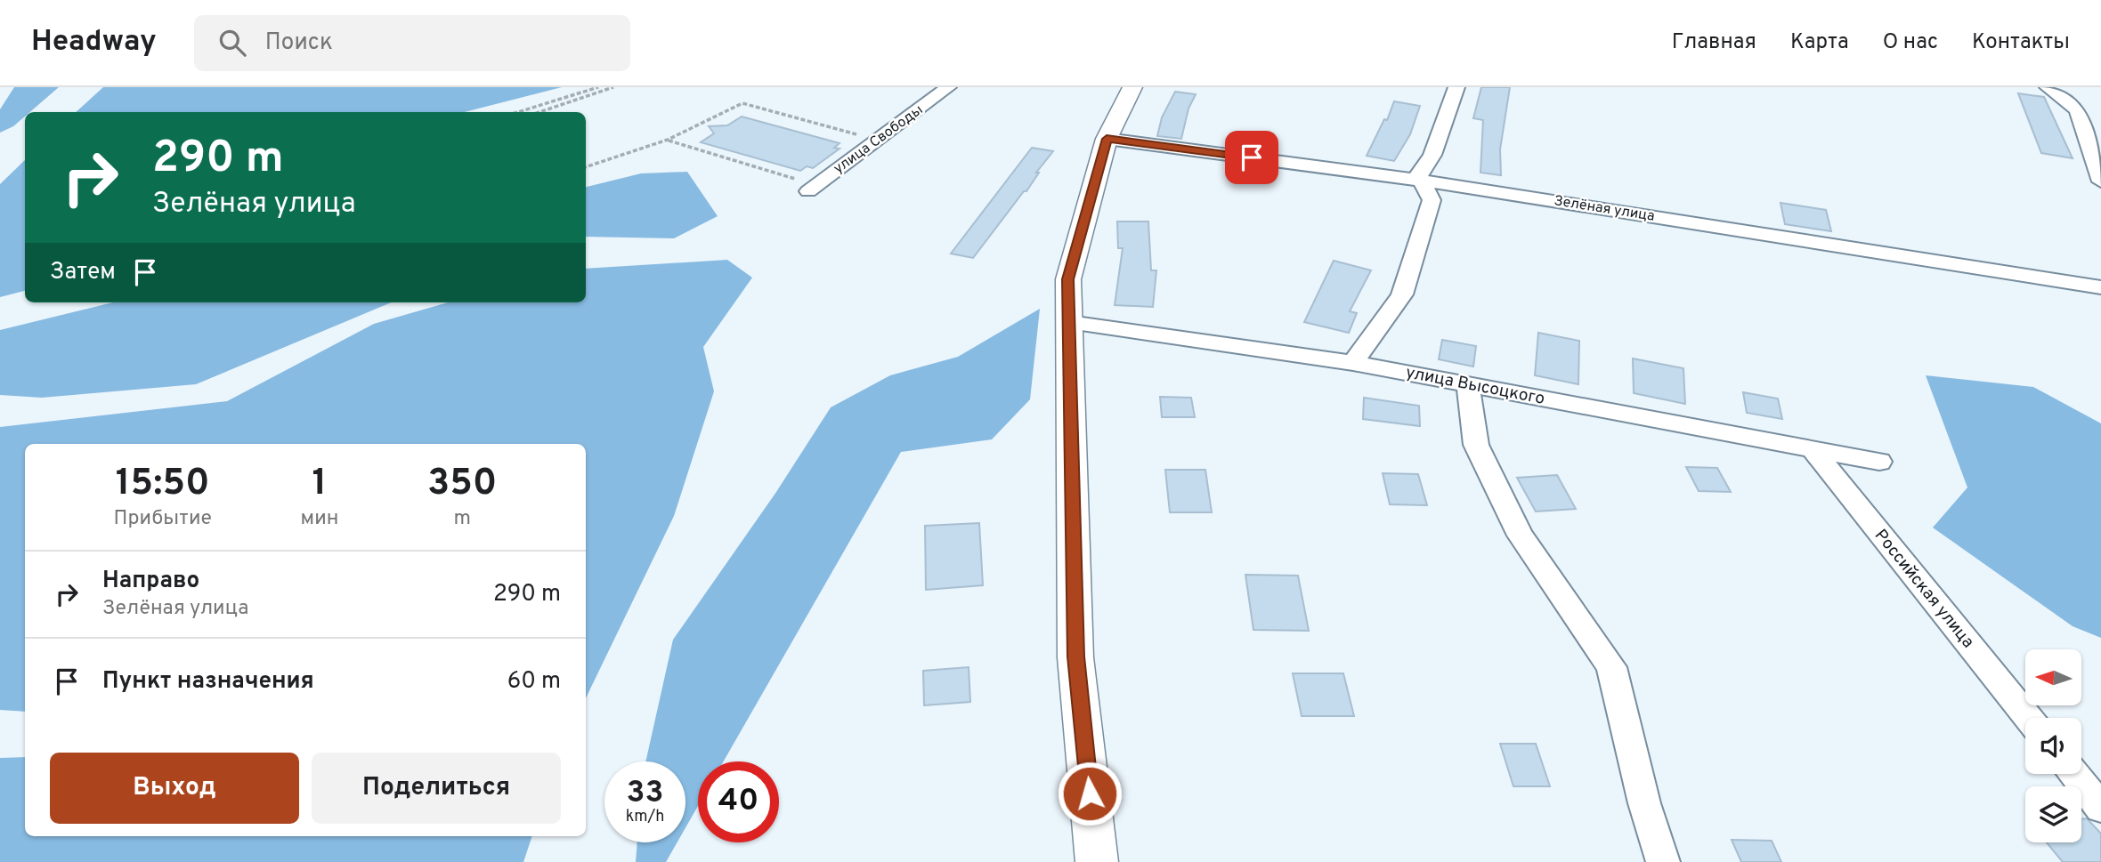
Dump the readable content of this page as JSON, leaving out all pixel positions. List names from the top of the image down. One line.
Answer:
{"streets":{"street":["улица Свободы","Зелёная улица","улица Высоцкого","Российская улица"]},"crossings":[["улица Высоцкого","Российская улица"]],"north":"left","page":{"header":"Headway","search":"Поиск","nav":["Главная","Карта","О нас","Контакты"],"turn":["290 m","Зелёная улица"],"then":"Затем","eta":["15:50","Прибытие","1","мин","350","m"],"list":[{"name":"Направо","note":"Зелёная улица","value":"290 m"},{"name":"Пункт назначения","value":"60 m"}],"buttons":["Выход","Поделиться"],"speed":"33 km/h","limit":"40"}}
